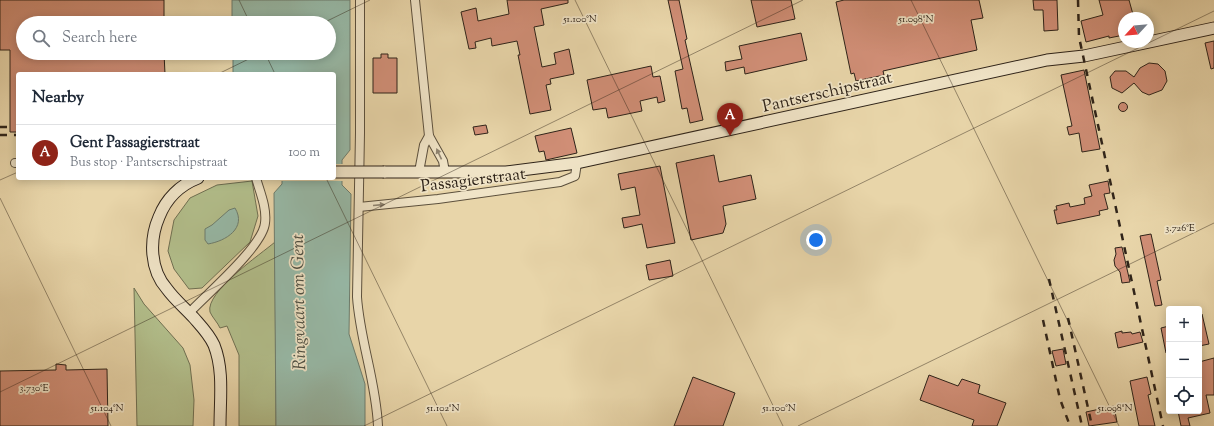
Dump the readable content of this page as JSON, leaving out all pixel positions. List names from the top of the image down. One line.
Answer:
{"streets":{"main road":["Pantserschipstraat"],"street":["Passagierstraat"]},"crossings":[["Pantserschipstraat","Passagierstraat"]],"one_way":["Passagierstraat"],"water":["Ringvaart om Gent"],"north":"bottom left","page":{"search":"Search here","heading":"Nearby","pins":"A","list":[{"mark":"A","name":"Gent Passagierstraat","note":"Bus stop · Pantserschipstraat","value":"100 m"}],"map_buttons":["+","−"]},"coordinates":["51.100°N","51.098°N","3.726°E","3.730°E","51.104°N","51.102°N"]}
